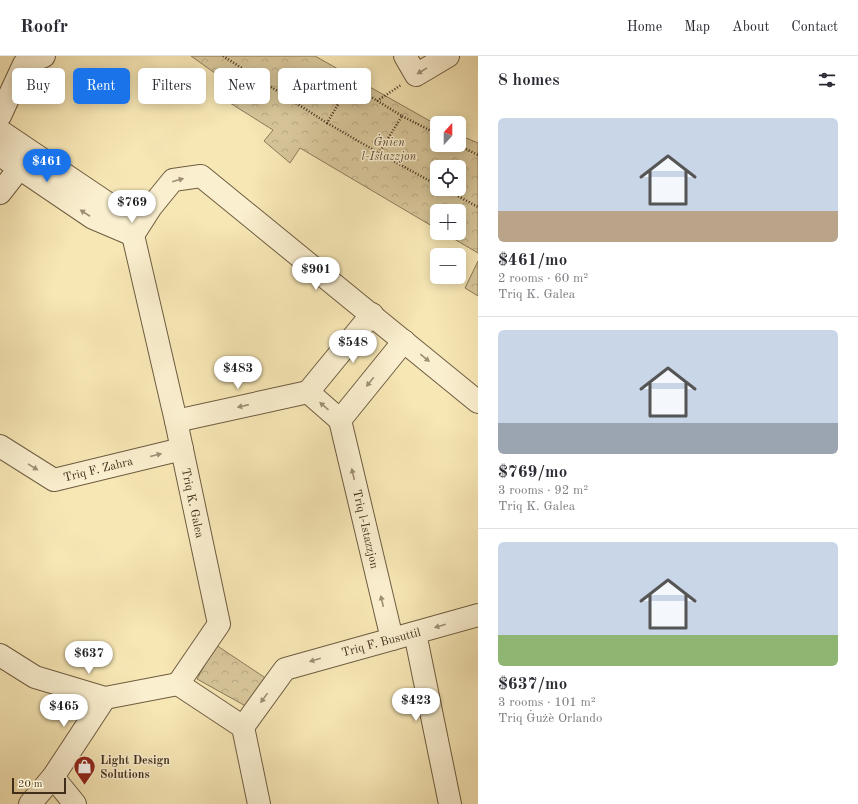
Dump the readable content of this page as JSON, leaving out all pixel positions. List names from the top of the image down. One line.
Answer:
{"streets":{"street":["Triq F. Zahra","Triq K. Galea","Triq l-Istazzjon","Triq F. Busuttil"]},"crossings":[["Triq F. Zahra","Triq K. Galea"],["Triq l-Istazzjon","Triq F. Busuttil"]],"one_way":["Triq F. Zahra","Triq l-Istazzjon","Triq F. Busuttil"],"parks":["Ġnien l-Istazzjon"],"places":{"shop":["Light Design Solutions"]},"scale_bar":"20 m","north":"top","page":{"header":"Roofr","nav":["Home","Map","About","Contact"],"heading":"8 homes","chip":["Buy","Rent","Filters","New","Apartment"],"list":[{"name":"$461/mo","note":"2 rooms · 60 m² · Triq K. Galea"},{"name":"$769/mo","note":"3 rooms · 92 m² · Triq K. Galea"},{"name":"$637/mo","note":"3 rooms · 101 m² · Triq Ġużè Orlando"}],"map_buttons":["+","−"],"price":["$461","$769","$901","$548","$483","$637","$423","$465"],"scale":"20 m"}}
